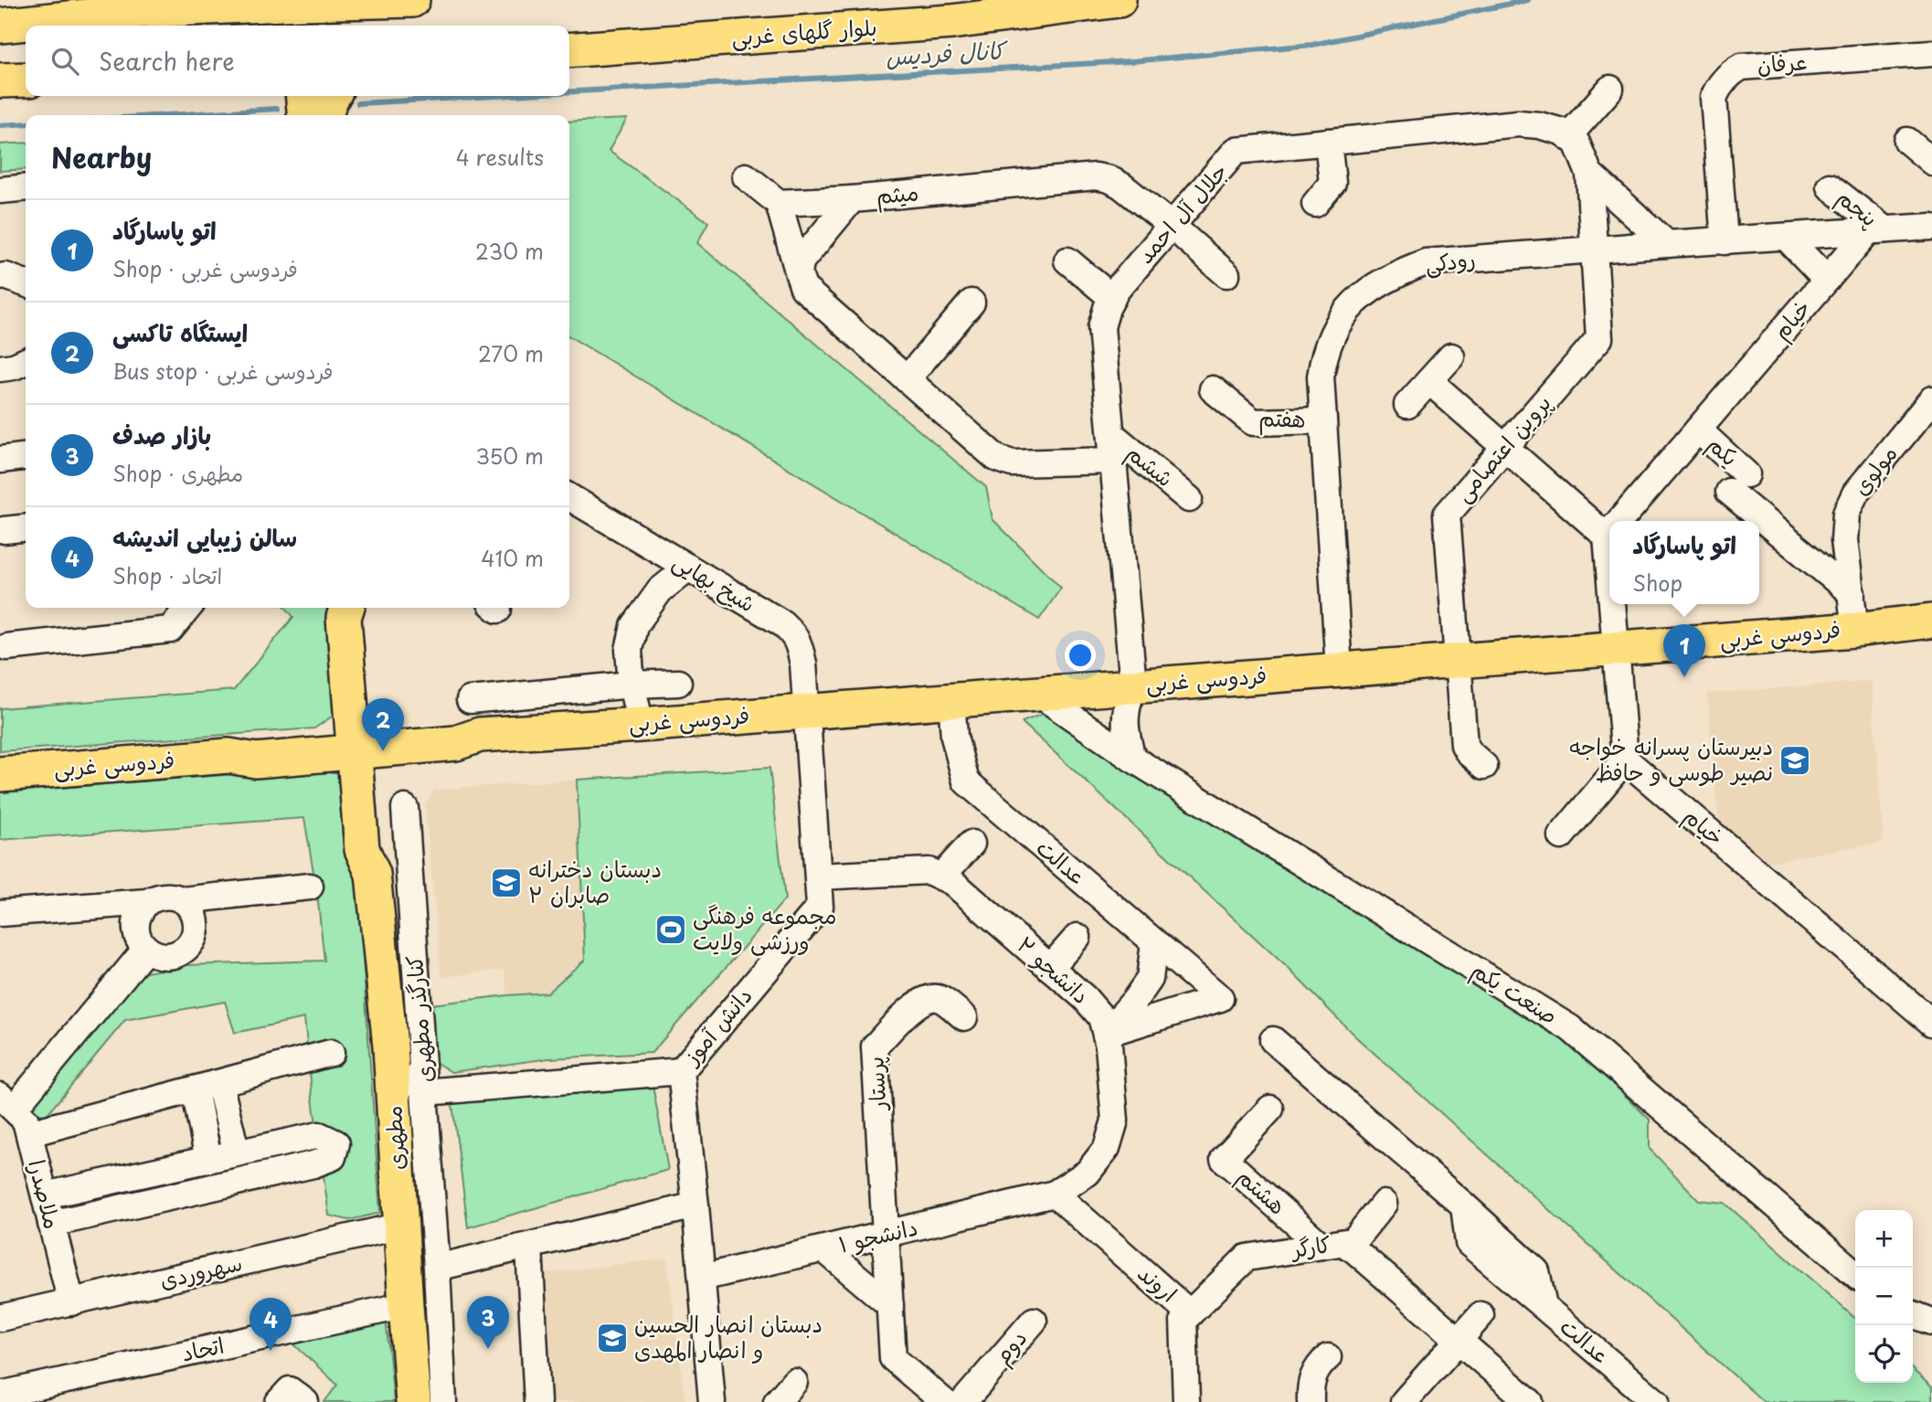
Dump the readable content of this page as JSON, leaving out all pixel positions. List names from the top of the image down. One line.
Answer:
{"streets":{"main road":["بلوار گلهای غربی","فردوسی غربی","مطهری"],"street":["عرفان","میثم","پنجم","جلال آل احمد","رودکی","خیام","هفتم","پروین اعتصامی","یکم","ششم","مولوی","شیخ بهایی","عدالت","دانشجو ۲","صنعت یکم","کنارگذر مطهری","دانش آموز","پرستار","هشتم","ملاصدرا","دانشجو ۱","کارگر","سهروردی","اروند","دوم","اتحاد"]},"crossings":[["عرفان","رودکی"],["میثم","جلال آل احمد"],["پنجم","رودکی"],["پنجم","خیام"],["جلال آل احمد","ششم"],["جلال آل احمد","فردوسی غربی"],["رودکی","خیام"],["رودکی","هفتم"],["رودکی","پروین اعتصامی"],["رودکی","فردوسی غربی"],["خیام","یکم"],["پروین اعتصامی","فردوسی غربی"],["یکم","مولوی"],["مولوی","فردوسی غربی"],["شیخ بهایی","فردوسی غربی"],["شیخ بهایی","دانش آموز"],["فردوسی غربی","عدالت"],["فردوسی غربی","صنعت یکم"],["فردوسی غربی","دانش آموز"],["فردوسی غربی","مطهری"],["عدالت","دانشجو ۲"],["دانشجو ۲","دانش آموز"],["دانشجو ۲","دانشجو ۱"],["دانشجو ۲","اروند"],["کنارگذر مطهری","دانش آموز"],["دانش آموز","دانشجو ۱"],["پرستار","دانشجو ۱"],["مطهری","سهروردی"],["مطهری","اتحاد"],["هشتم","کارگر"],["ملاصدرا","سهروردی"],["دانشجو ۱","اروند"],["کارگر","اروند"]],"water":["کانال فردیس"],"places":{"school or university":["دبیرستان پسرانه خواجه نصیر طوسی و حافظ","دبستان دخترانه صابران ۲","دبستان انصار الحسین و انصار المهدی"],"sports":["مجموعه فرهنگی ورزشی ولایت"]},"page":{"search":"Search here","heading":["Nearby","4 results"],"list":[{"mark":"1","name":"اتو پاسارگاد","note":"Shop · فردوسی غربی","value":"230 m"},{"mark":"2","name":"ایستگاه تاکسی","note":"Bus stop · فردوسی غربی","value":"270 m"},{"mark":"3","name":"بازار صدف","note":"Shop · مطهری","value":"350 m"},{"mark":"4","name":"سالن زیبایی اندیشه","note":"Shop · اتحاد","value":"410 m"}],"popup":["اتو پاسارگاد","Shop"],"pins":["1","2","3","4"],"map_buttons":["+","−"]}}
